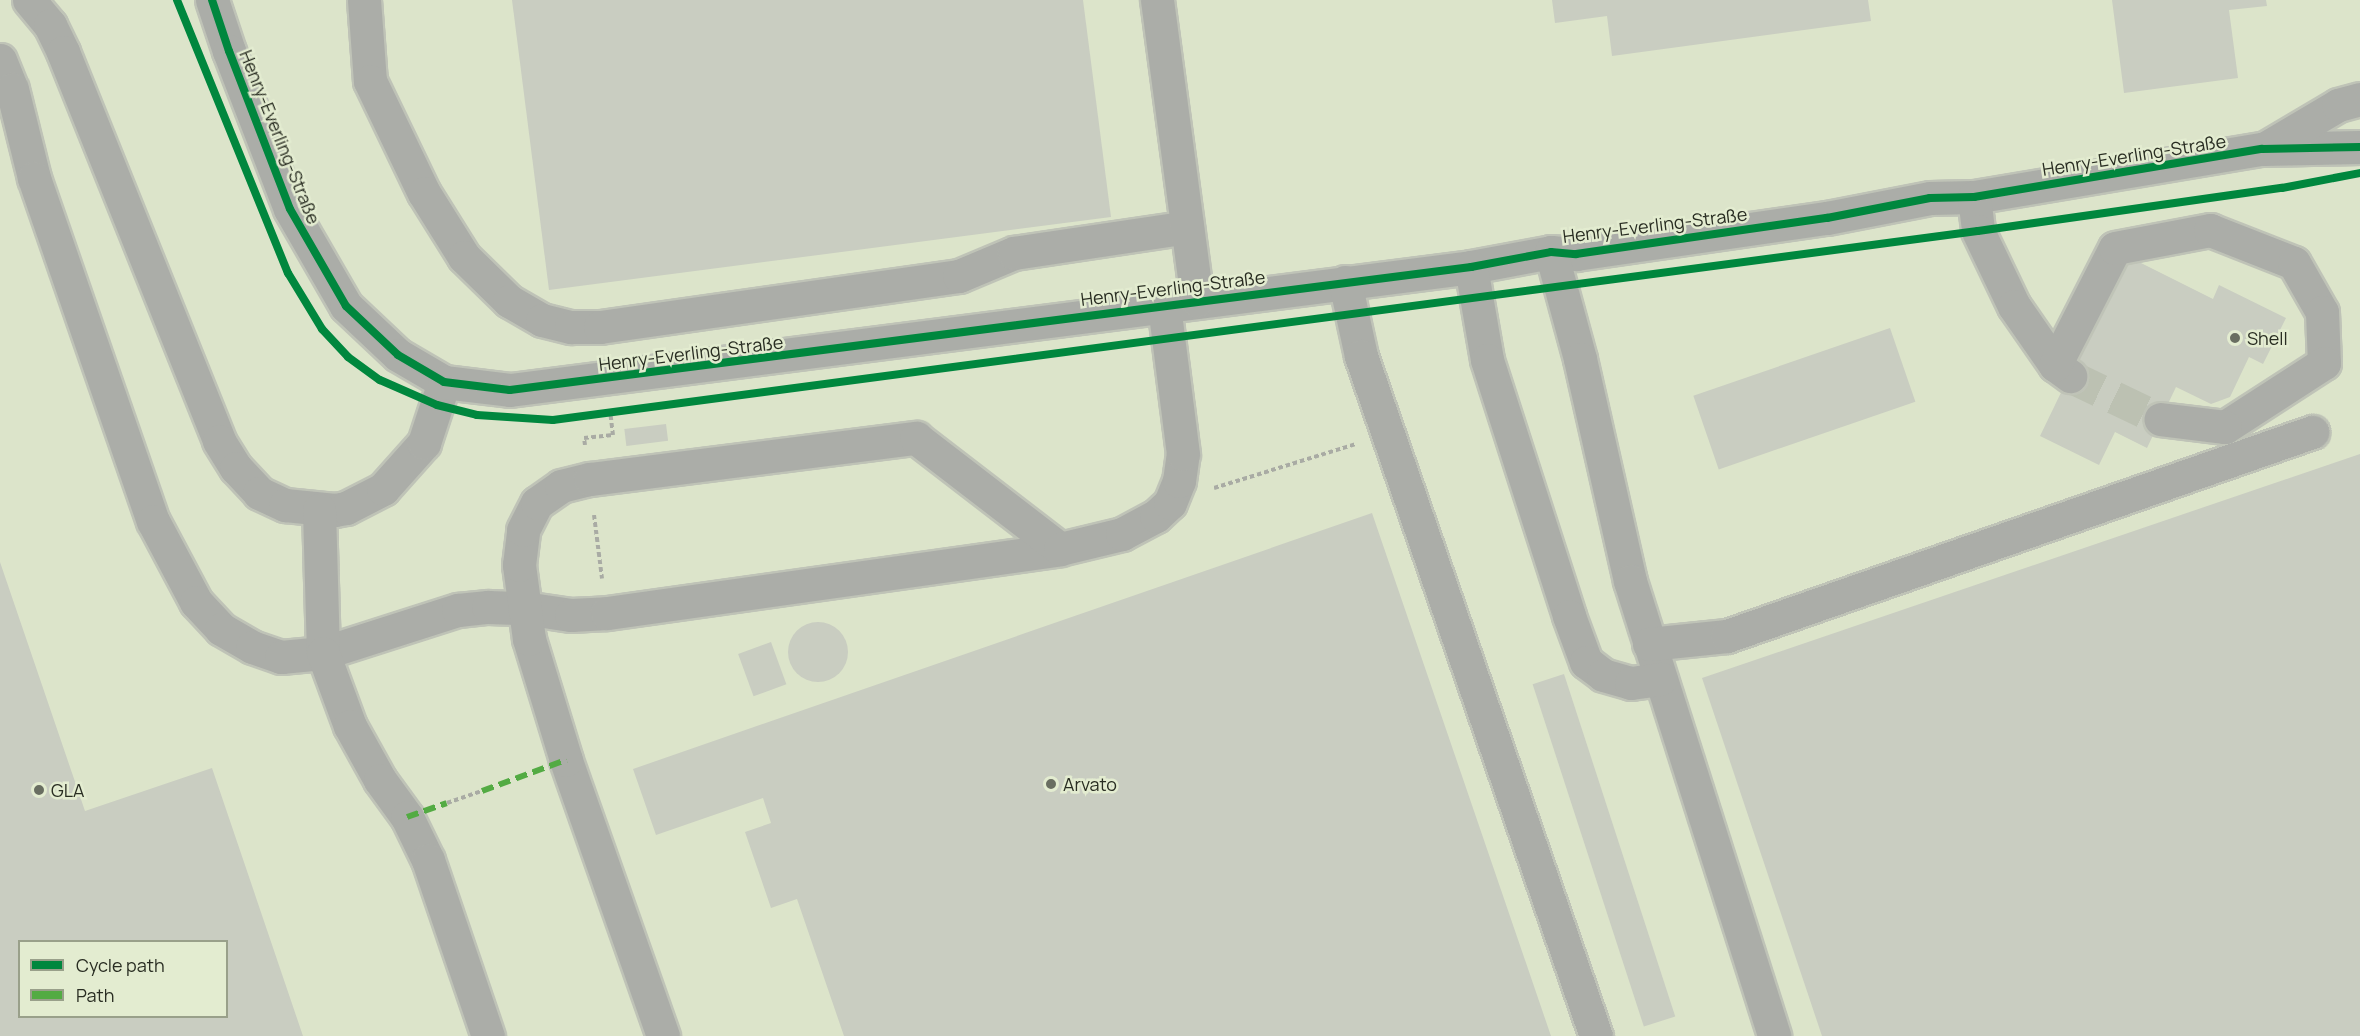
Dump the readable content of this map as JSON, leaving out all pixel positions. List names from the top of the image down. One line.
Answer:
{"streets":{"street":["Henry-Everling-Straße"]},"places":["Shell","Arvato","GLA"],"legend":["Cycle path","Path"]}
